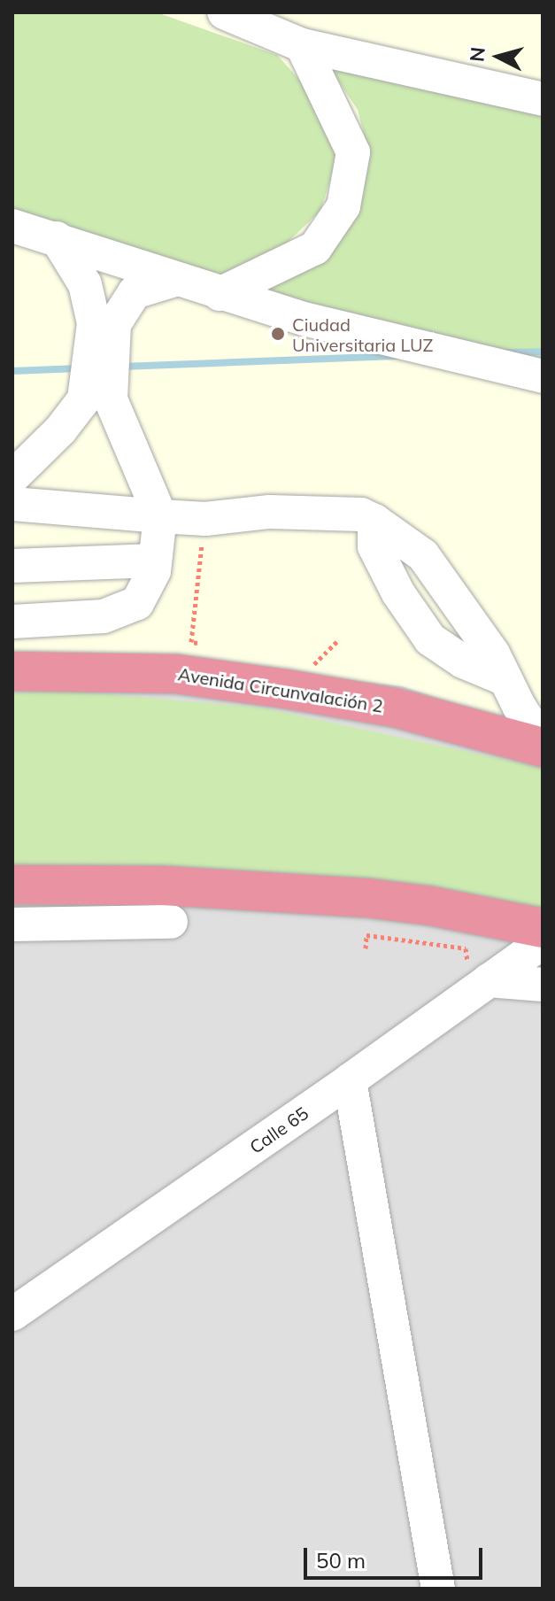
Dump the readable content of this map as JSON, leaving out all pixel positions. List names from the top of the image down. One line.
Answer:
{"streets":{"highway":["Avenida Circunvalación 2"],"street":["Calle 65"]},"places":["Ciudad Universitaria LUZ"],"scale_bar":"50 m","north":"left"}
